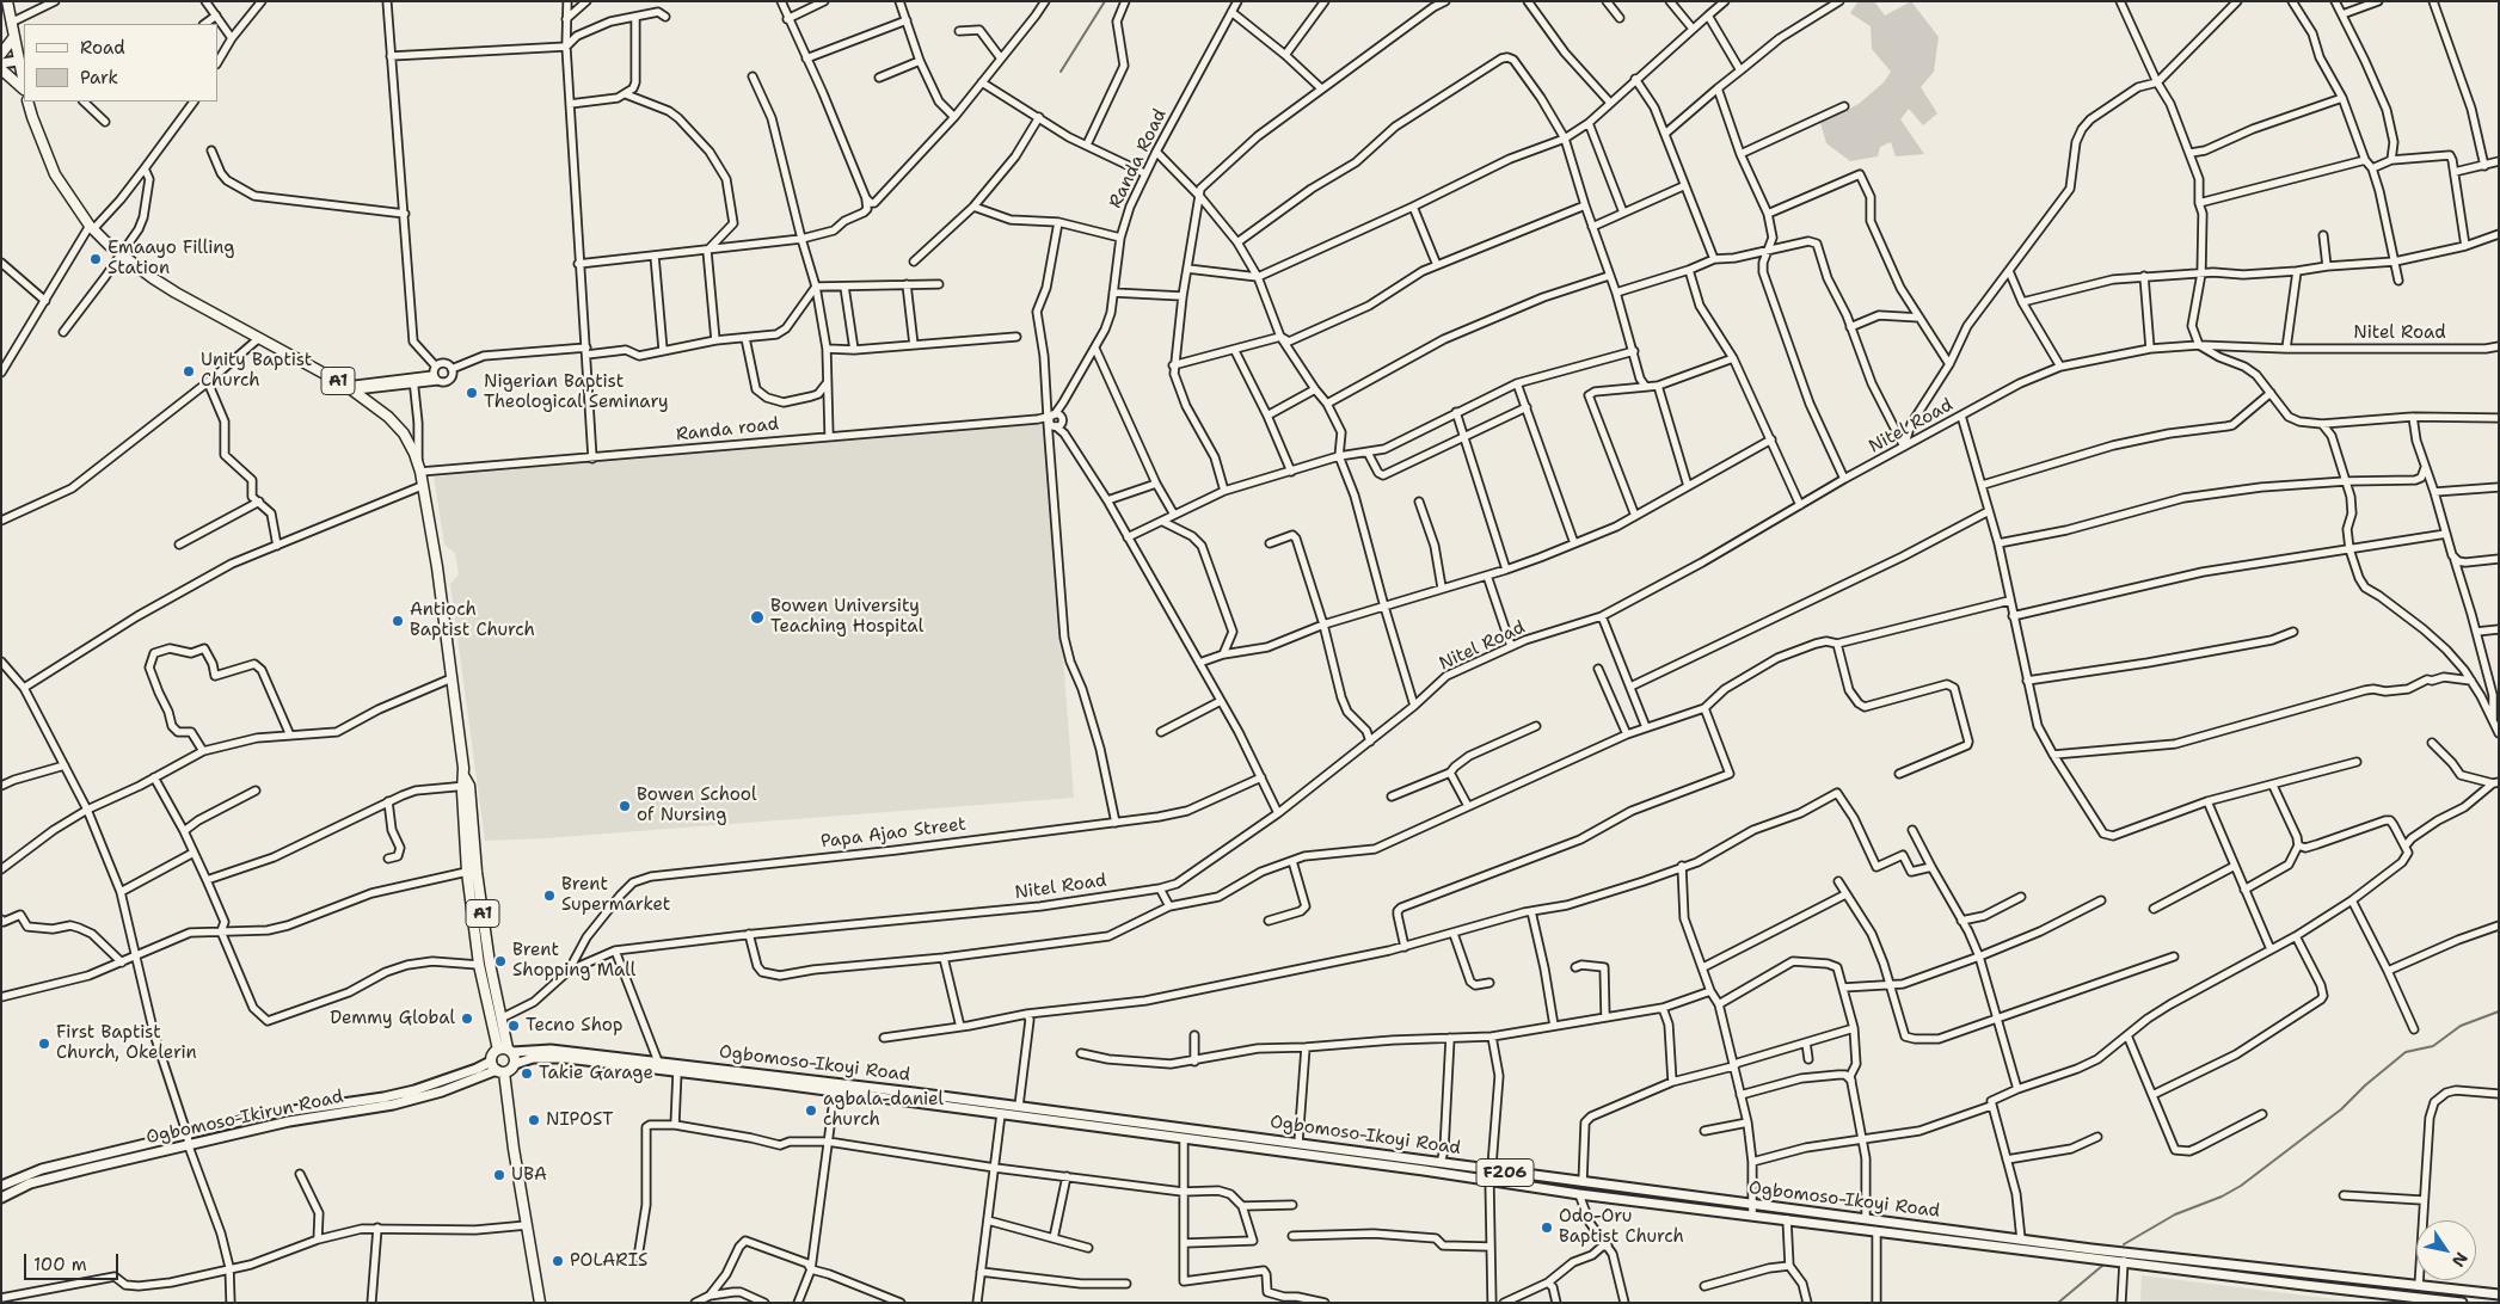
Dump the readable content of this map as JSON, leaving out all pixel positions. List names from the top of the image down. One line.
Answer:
{"streets":{"highway":["A1"],"main road":["Ogbomoso-Ikoyi Road","Ogbomoso-Ikirun Road","F206"],"street":["Randa Road","Nitel Road","Randa road","Papa Ajao Street"]},"crossings":[["Randa Road","Randa road"],["Nitel Road","A1"],["Nitel Road","Papa Ajao Street"],["A1","Randa road"],["A1","Ogbomoso-Ikoyi Road"]],"places":["Emaayo Filling Station","Unity Baptist Church","Nigerian Baptist Theological Seminary","Bowen University Teaching Hospital","Antioch Baptist Church","Bowen School of Nursing","Brent Supermarket","Brent Shopping Mall","Demmy Global","Tecno Shop","First Baptist Church, Okelerin","Takie Garage","agbala-daniel church","NIPOST","UBA","Odo-Oru Baptist Church","POLARIS"],"legend":["Road","Park"],"scale_bar":"100 m","north":"bottom right"}
